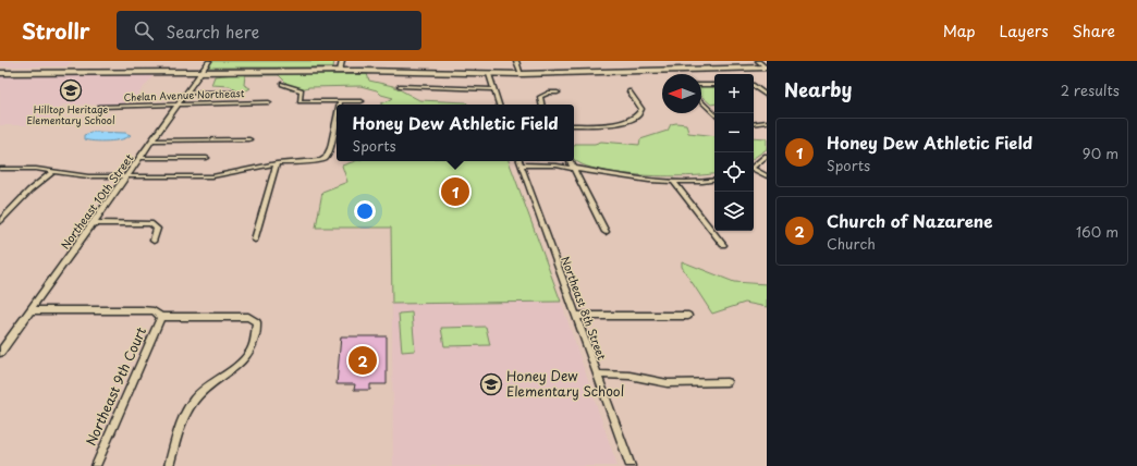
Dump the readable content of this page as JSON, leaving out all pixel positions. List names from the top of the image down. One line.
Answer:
{"streets":{"street":["Chelan Avenue Northeast","Northeast 10th Street","Northeast 8th Street","Northeast 9th Court"]},"crossings":[["Chelan Avenue Northeast","Northeast 10th Street"]],"places":{"school or university":["Hilltop Heritage Elementary School","Honey Dew Elementary School"]},"north":"left","page":{"header":"Strollr","search":"Search here","nav":["Map","Layers","Share"],"heading":["Nearby","2 results"],"map_buttons":["+","−"],"popup":["Honey Dew Athletic Field","Sports"],"list":[{"mark":"1","name":"Honey Dew Athletic Field","note":"Sports","value":"90 m"},{"mark":"2","name":"Church of Nazarene","note":"Church","value":"160 m"}],"pins":["1","2"]}}
